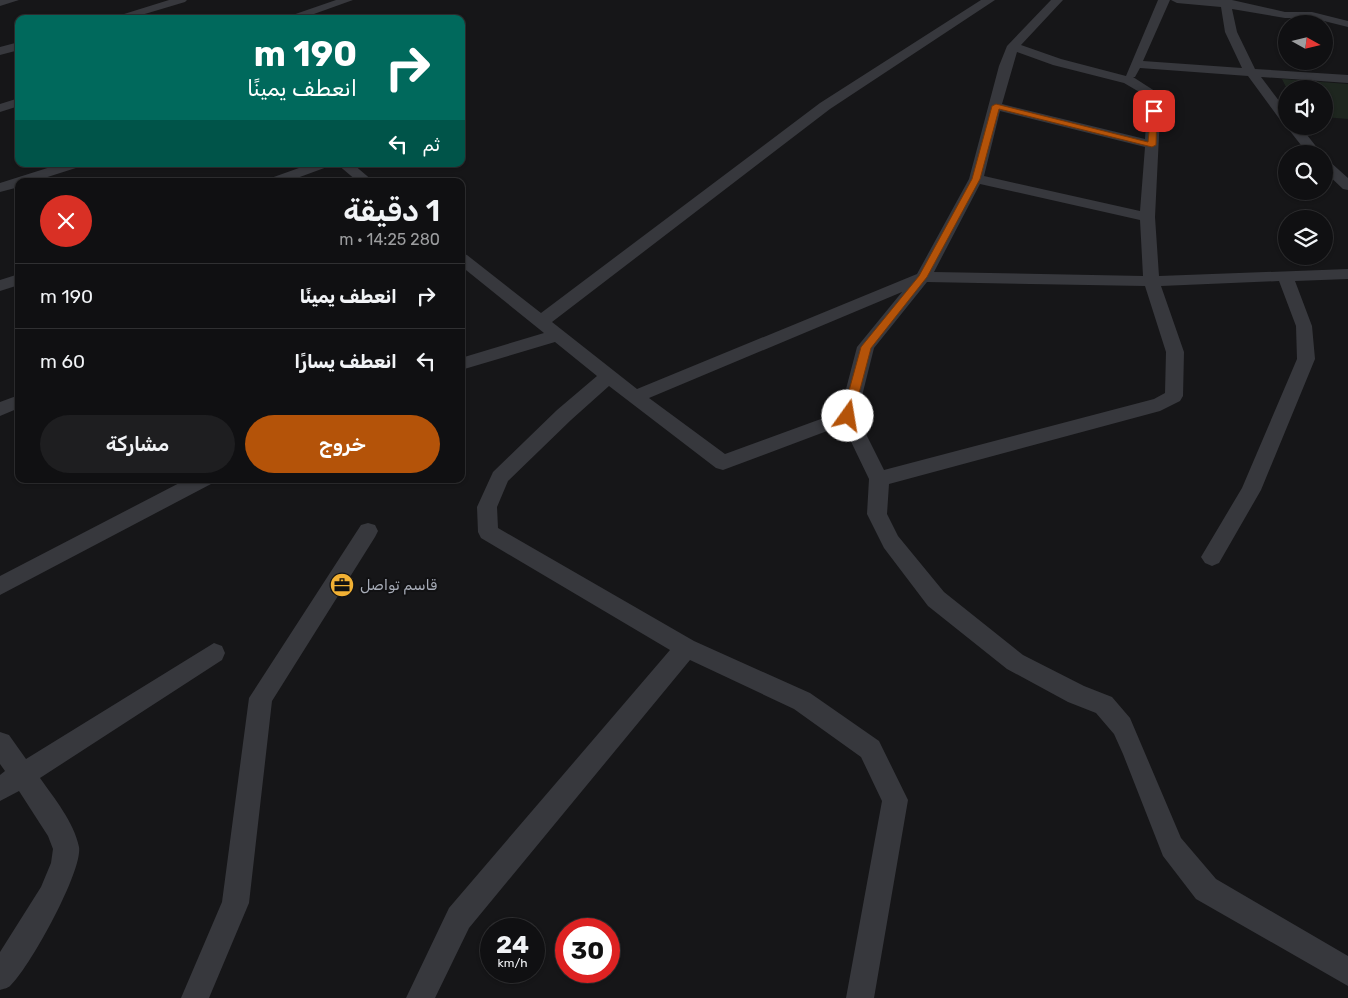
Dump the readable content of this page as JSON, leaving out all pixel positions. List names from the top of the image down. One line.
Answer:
{"places":{"office":["قاسم تواصل"]},"north":"right","page":{"turn":["190 m","انعطف يمينًا"],"then":"ثم","heading":["1 دقيقة","280 m · 14:25"],"list":[{"name":"انعطف يمينًا","value":"190 m"},{"name":"انعطف يسارًا","value":"60 m"}],"buttons":["خروج","مشاركة"],"speed":"24 km/h","limit":"30"}}
